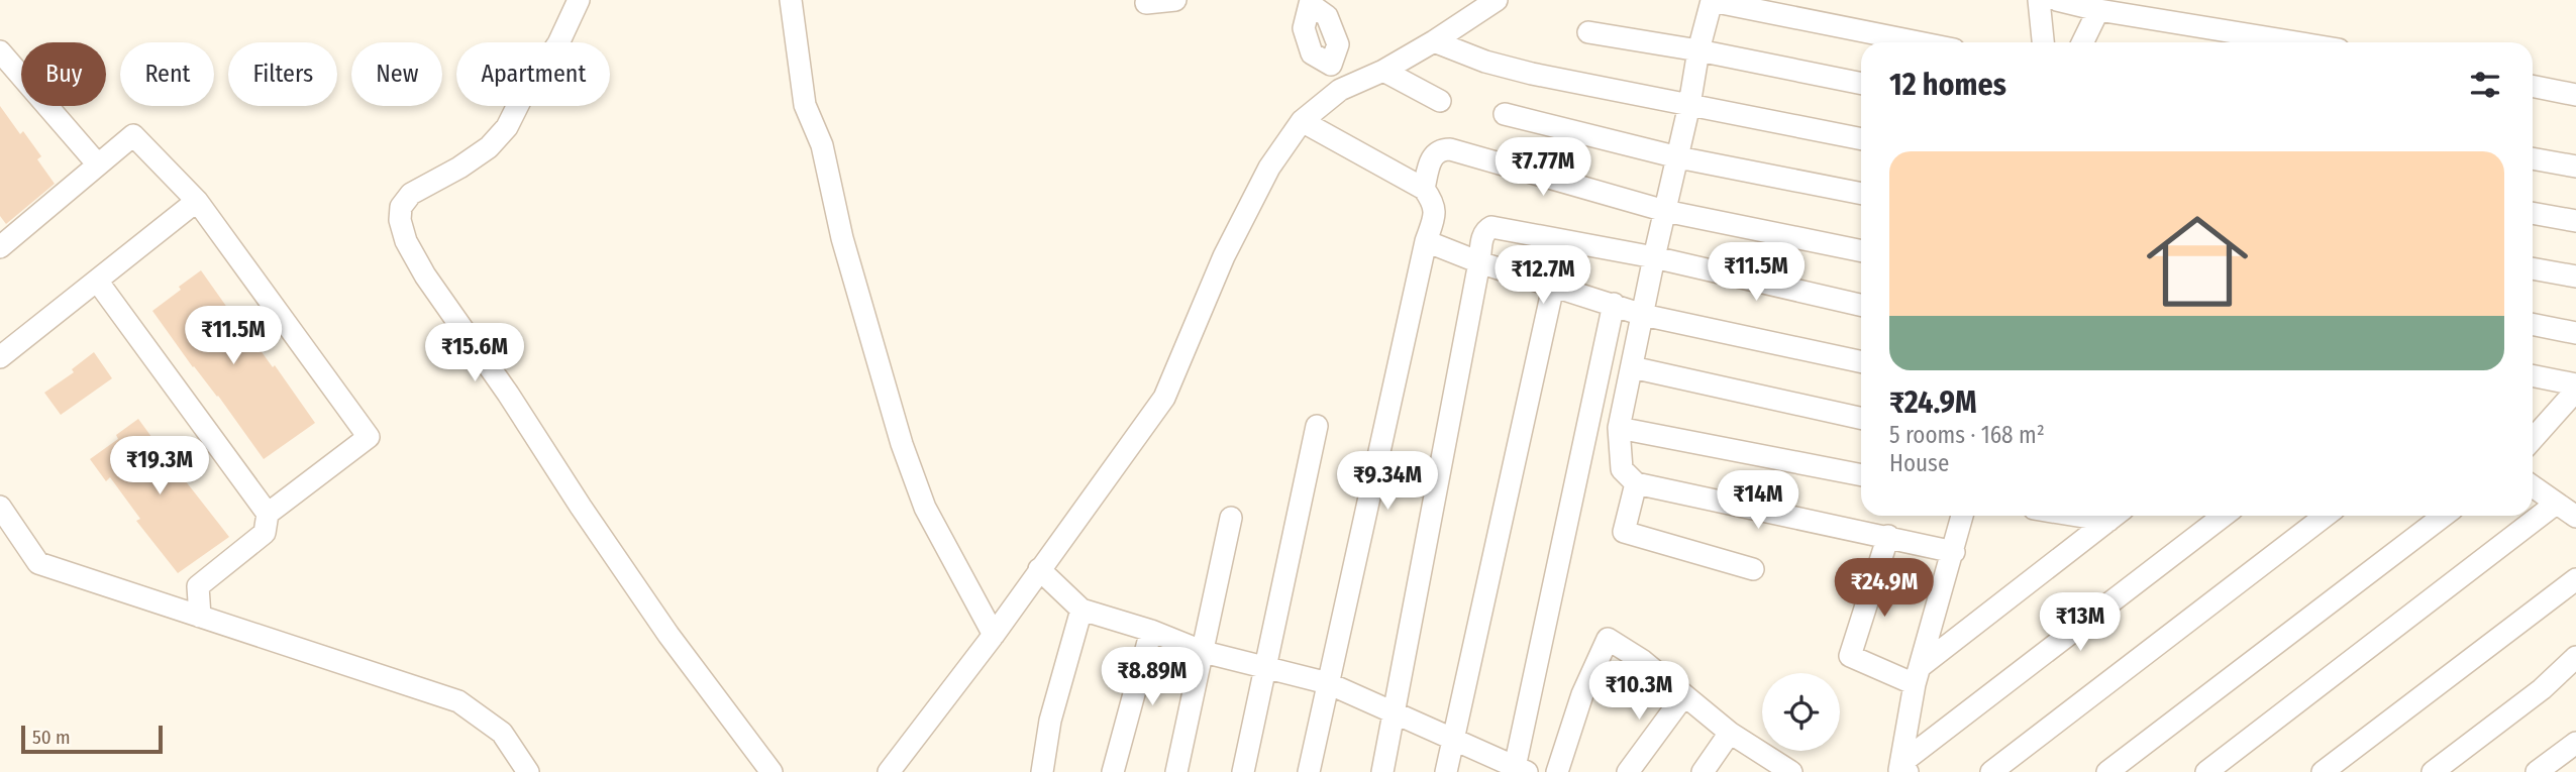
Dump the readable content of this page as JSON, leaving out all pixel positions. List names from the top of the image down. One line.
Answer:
{"scale_bar":"50 m","page":{"chip":["Buy","Rent","Filters","New","Apartment"],"heading":"12 homes","list":[{"name":"₹24.9M","note":"5 rooms · 168 m² · House"}],"price":["₹7.77M","₹11.5M","₹12.7M","₹11.5M","₹15.6M","₹19.3M","₹9.34M","₹14M","₹24.9M","₹13M","₹8.89M","₹10.3M"],"scale":"50 m"}}
